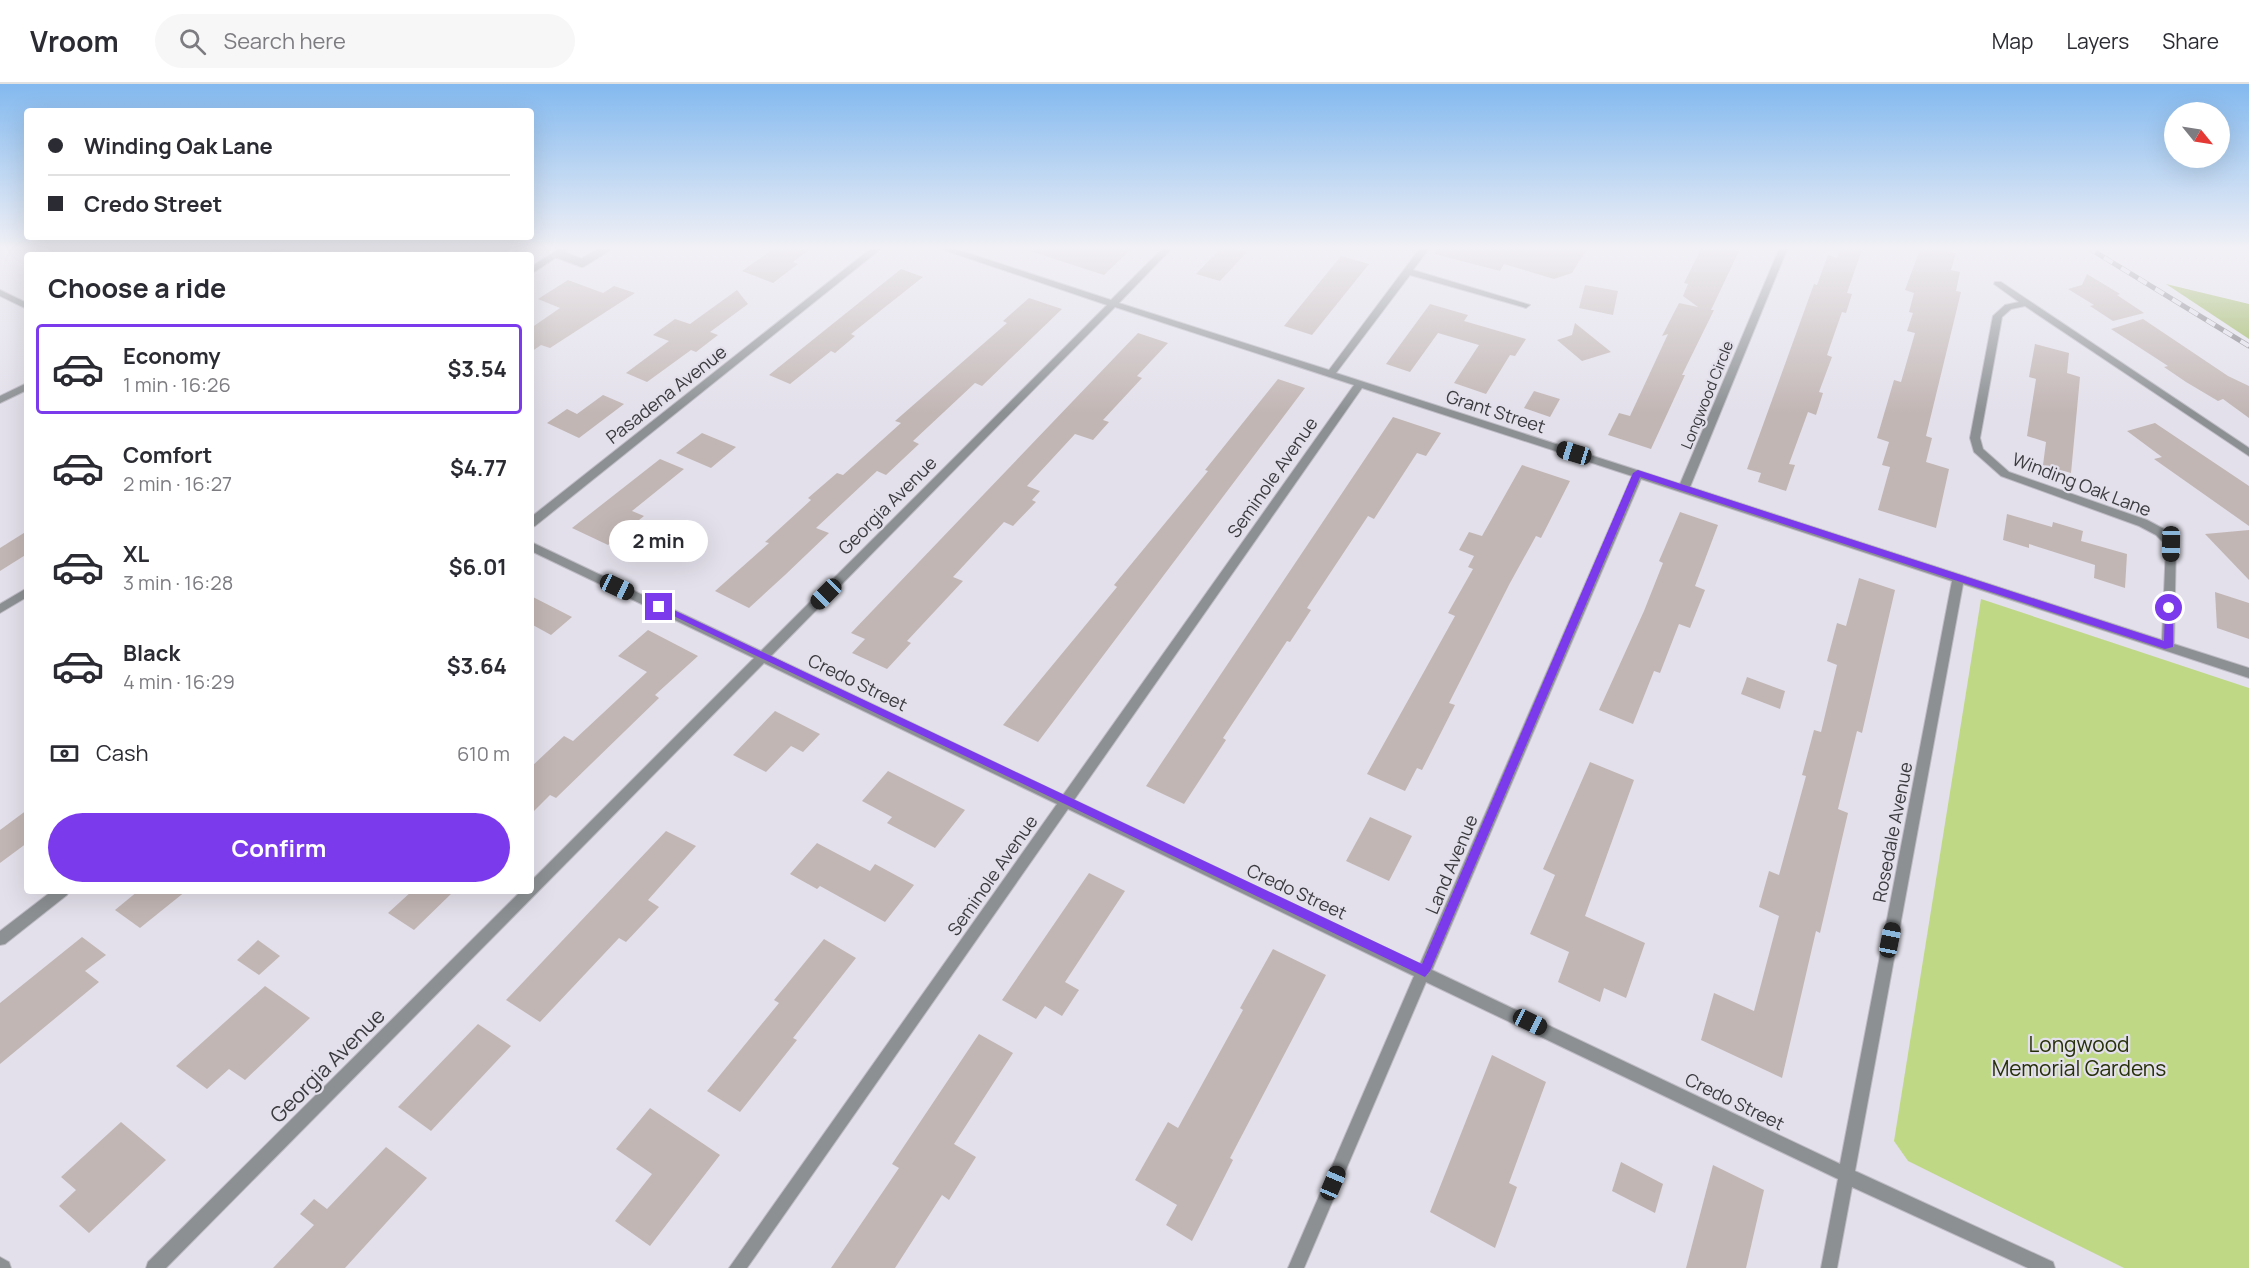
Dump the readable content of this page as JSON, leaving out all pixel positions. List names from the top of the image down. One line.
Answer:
{"streets":{"street":["Pasadena Avenue","Longwood Circle","Grant Street","Seminole Avenue","Winding Oak Lane","Georgia Avenue","Credo Street","Rosedale Avenue","Land Avenue"]},"crossings":[["Longwood Circle","Grant Street"],["Grant Street","Seminole Avenue"],["Grant Street","Winding Oak Lane"],["Grant Street","Georgia Avenue"],["Grant Street","Rosedale Avenue"],["Grant Street","Land Avenue"],["Seminole Avenue","Credo Street"],["Georgia Avenue","Credo Street"],["Credo Street","Rosedale Avenue"],["Credo Street","Land Avenue"]],"parks":["Longwood Memorial Gardens"],"north":"bottom right","page":{"header":"Vroom","search":"Search here","nav":["Map","Layers","Share"],"banner":["Winding Oak Lane","Credo Street"],"heading":"Choose a ride","list":[{"name":"Economy","note":"1 min · 16:26","value":"$3.54"},{"name":"Comfort","note":"2 min · 16:27","value":"$4.77"},{"name":"XL","note":"3 min · 16:28","value":"$6.01"},{"name":"Black","note":"4 min · 16:29","value":"$3.64"}],"bubble":"2 min","pay":["Cash","610 m"],"buttons":"Confirm"}}
